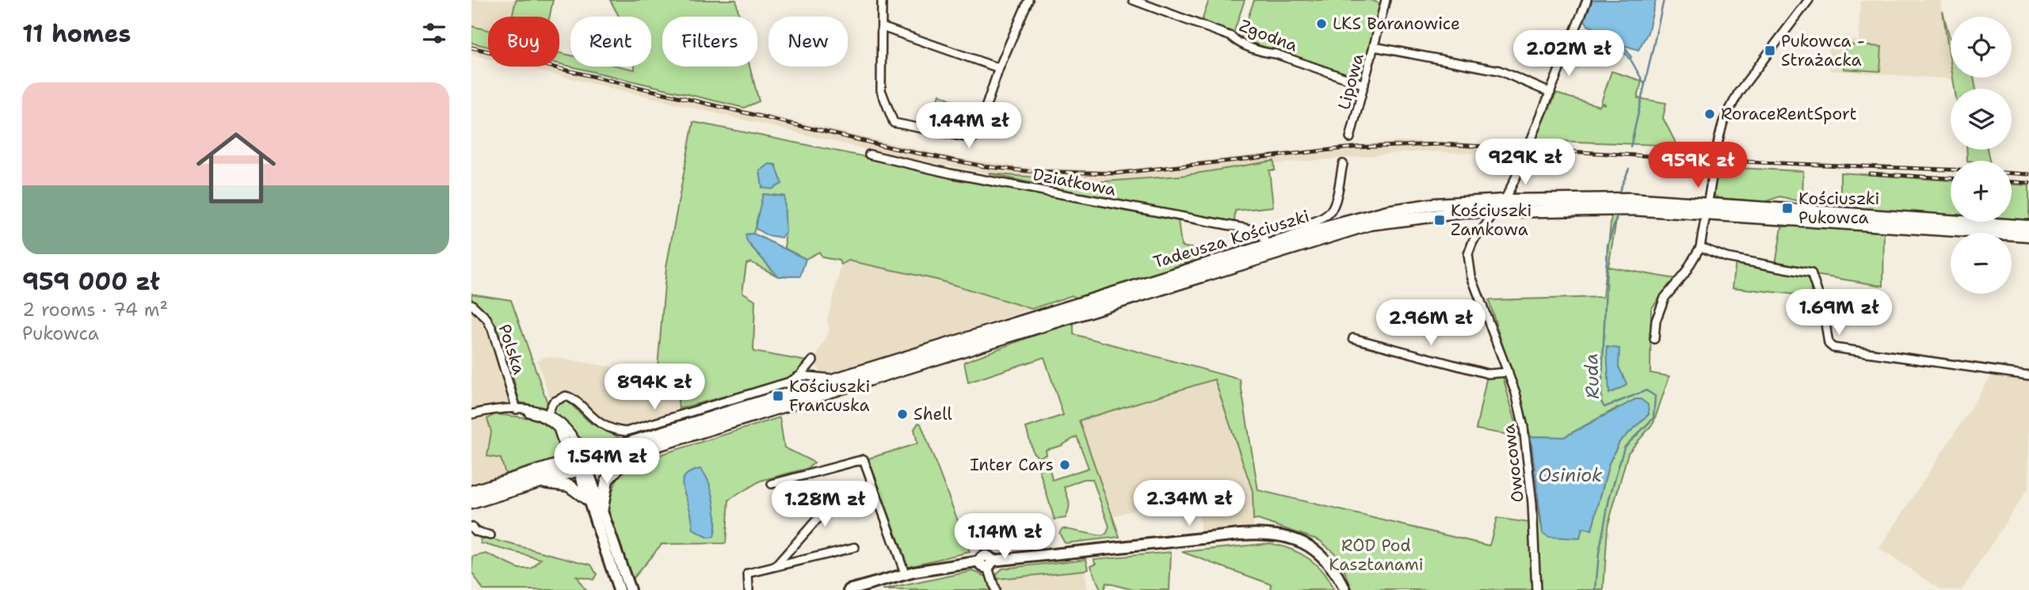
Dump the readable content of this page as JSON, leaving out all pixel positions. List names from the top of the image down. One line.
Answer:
{"streets":{"main road":["Tadeusza Kościuszki"],"street":["Zgodna","Lipowa","Działkowa","Polska","Owocowa"]},"crossings":[["Zgodna","Lipowa"],["Tadeusza Kościuszki","Owocowa"]],"water":["Ruda","Osiniok"],"parks":["ROD Pod Kasztanami"],"places":{"other":["LKS Baranowice","RoraceRentSport","Shell","Inter Cars"],"transit":["Pukowca - Strażacka","Kościuszki Pukowca","Kościuszki Zamkowa","Kościuszki Francuska"]},"page":{"heading":"11 homes","map_buttons":["+","−"],"chip":["Buy","Rent","Filters","New"],"price":["2.02M zł","1.44M zł","929K zł","959K zł","1.69M zł","2.96M zł","894K zł","1.54M zł","2.34M zł","1.28M zł","1.14M zł"],"list":[{"name":"959 000 zł","note":"2 rooms · 74 m² · Pukowca"}]}}
